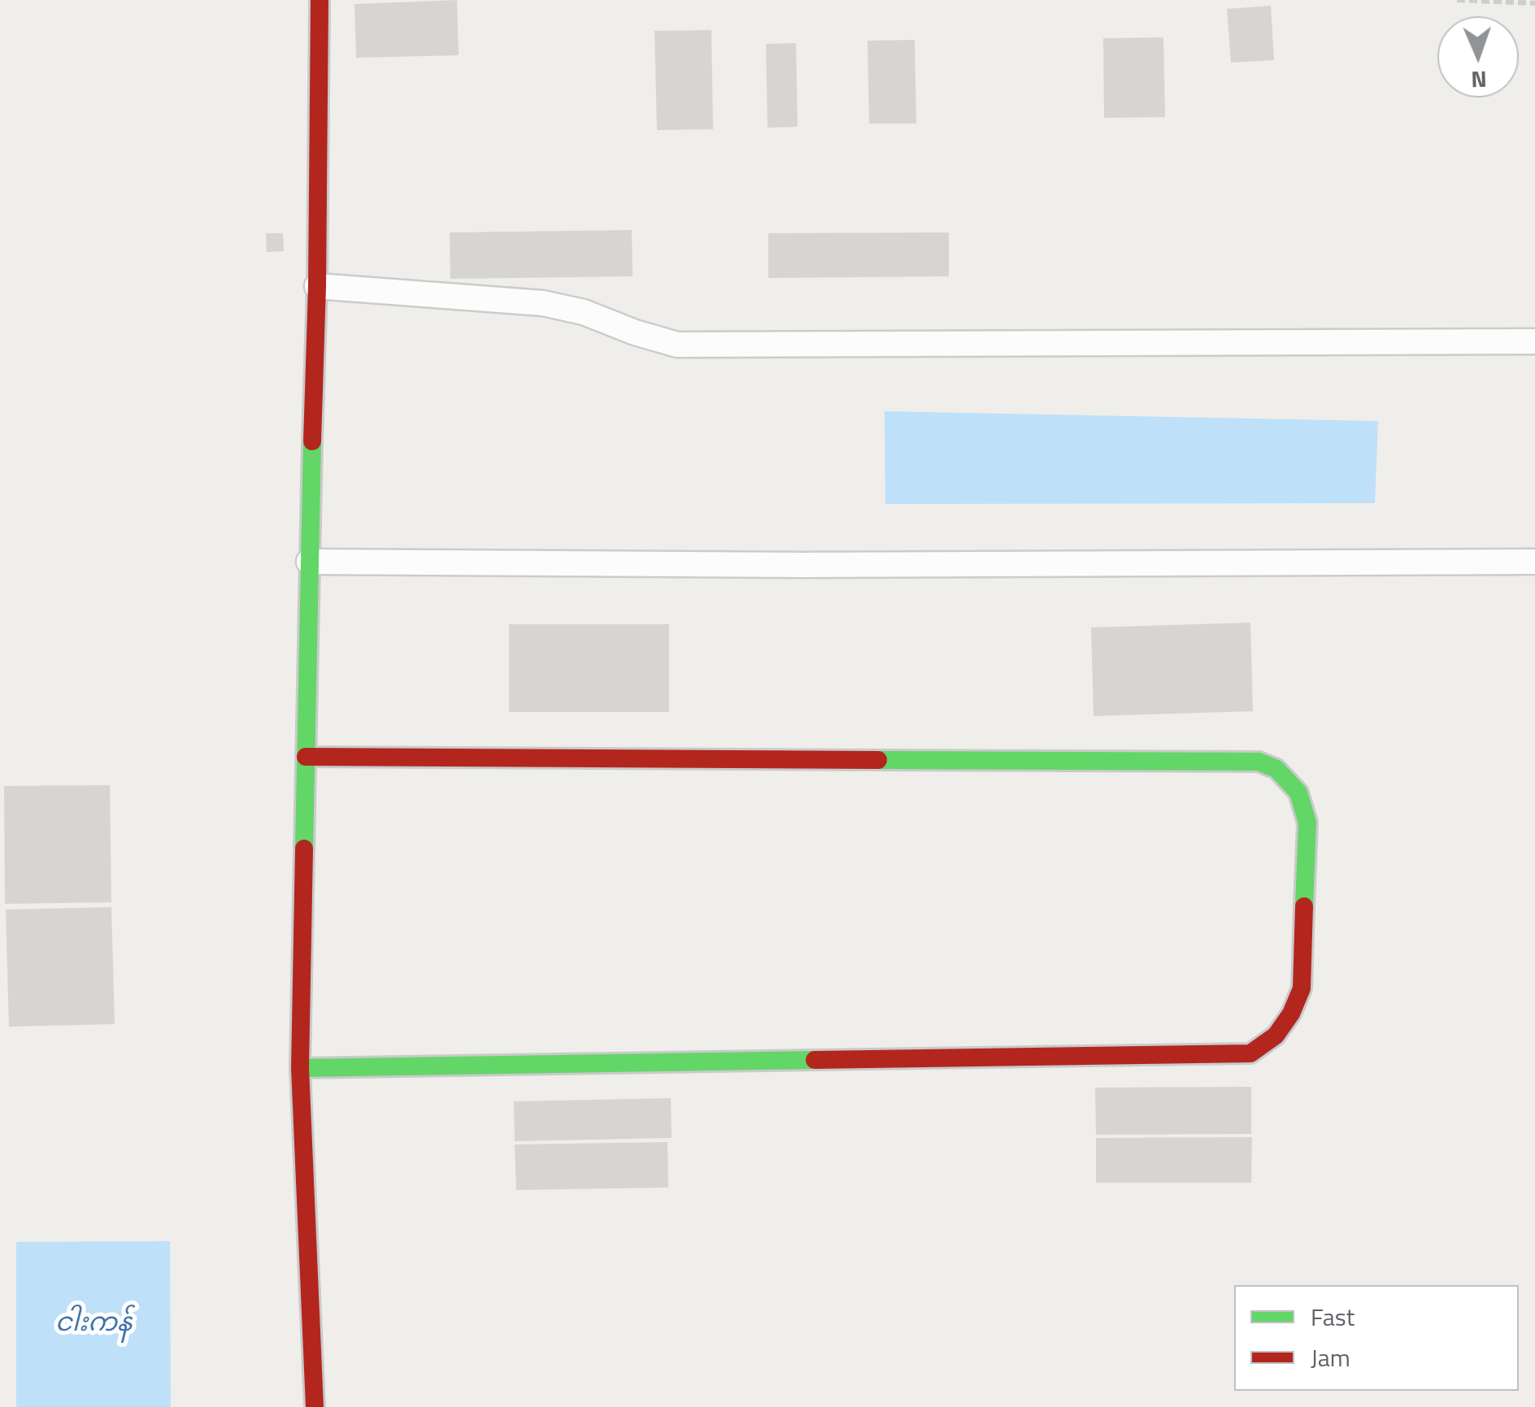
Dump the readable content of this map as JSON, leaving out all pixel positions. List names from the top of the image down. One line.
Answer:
{"water":["ငါးကန်"],"legend":["Fast","Jam"],"north":"bottom"}
